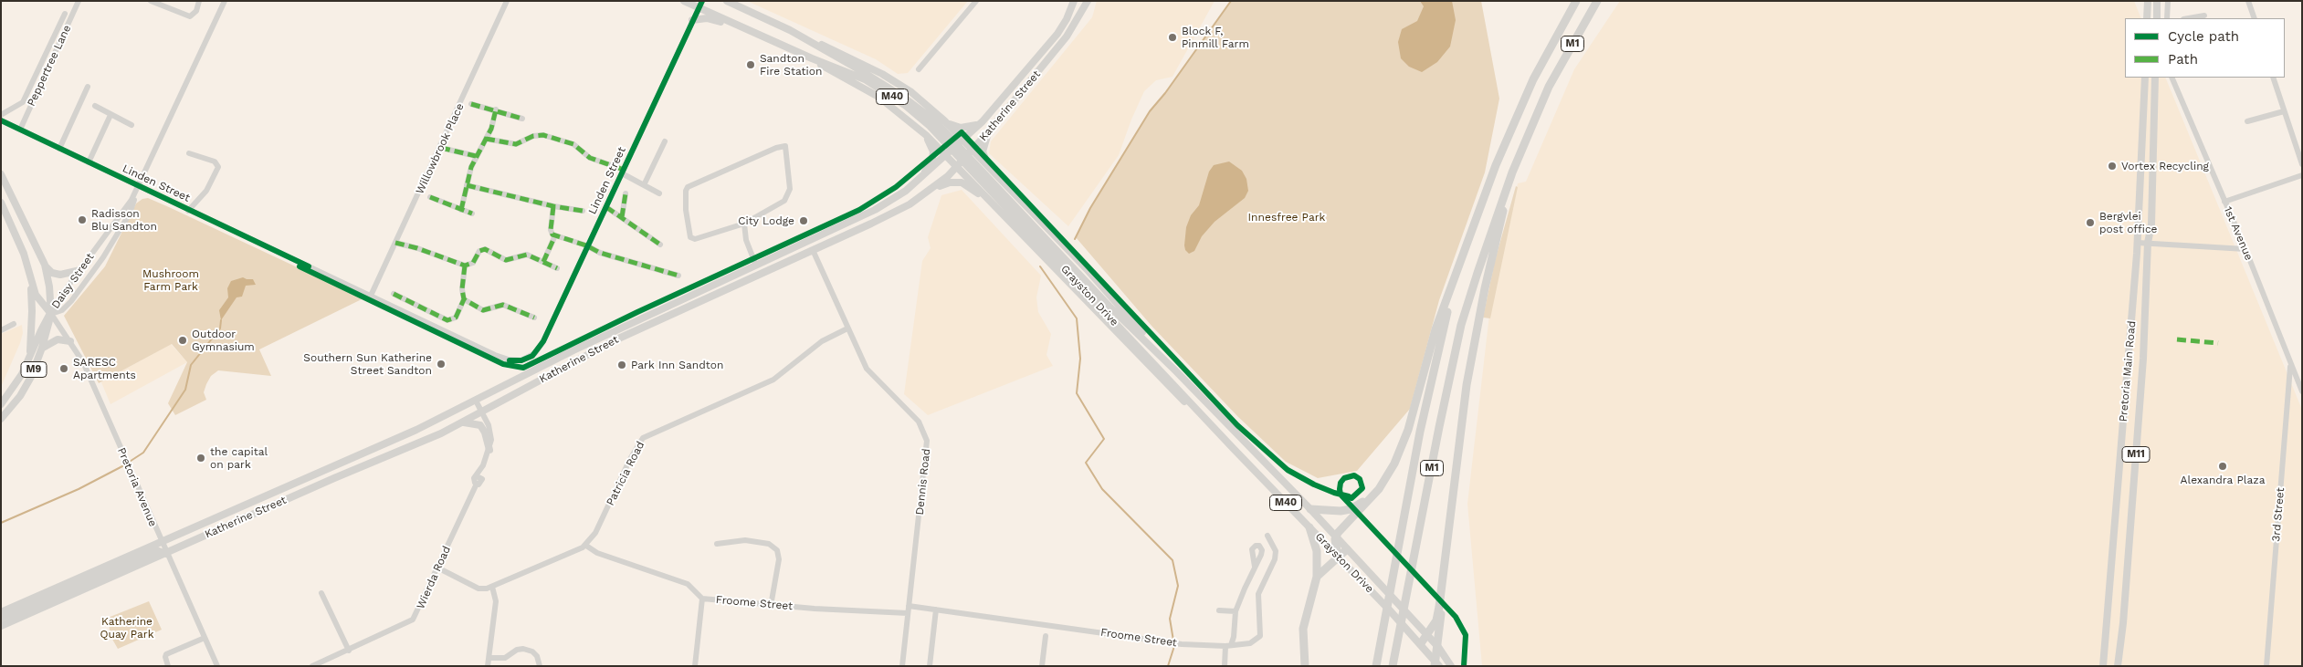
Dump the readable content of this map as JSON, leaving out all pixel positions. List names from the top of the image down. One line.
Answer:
{"streets":{"highway":["M1"],"main road":["M40","Katherine Street","Grayston Drive","M9","Pretoria Main Road","M11"],"street":["Peppertree Lane","Willowbrook Place","Linden Street","1st Avenue","Daisy Street","Patricia Road","Dennis Road","Pretoria Avenue","3rd Street","Wierda Road","Froome Street"]},"crossings":[["Peppertree Lane","Linden Street"],["Katherine Street","Dennis Road"],["Katherine Street","Pretoria Avenue"],["Willowbrook Place","Linden Street"],["Linden Street","Daisy Street"],["Linden Street","Grayston Drive"],["1st Avenue","3rd Street"],["Daisy Street","M9"],["Daisy Street","Pretoria Avenue"],["M9","Pretoria Avenue"],["Patricia Road","Dennis Road"],["Patricia Road","Froome Street"],["Dennis Road","Froome Street"]],"parks":["Innesfree Park","Mushroom Farm Park","Katherine Quay Park"],"places":["Block F, Pinmill Farm","Sandton Fire Station","Vortex Recycling","Radisson Blu Sandton","City Lodge","Bergvlei post office","Outdoor Gymnasium","Southern Sun Katherine Street Sandton","Park Inn Sandton","SARESC Apartments","the capital on park","Alexandra Plaza"],"legend":["Cycle path","Path"]}
